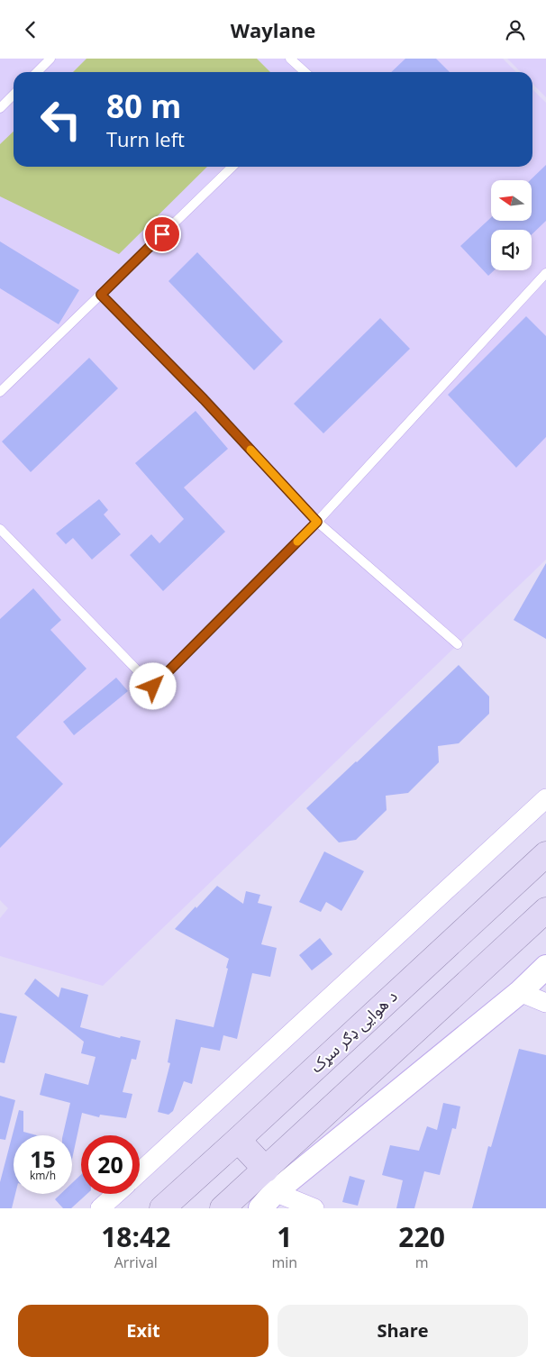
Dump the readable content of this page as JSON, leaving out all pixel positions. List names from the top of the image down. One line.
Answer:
{"streets":{"main road":["د هوایی ډګر سړک"]},"north":"left","page":{"header":"Waylane","turn":["80 m","Turn left"],"speed":"15 km/h","limit":"20","eta":["18:42","Arrival","1","min","220","m"],"buttons":["Exit","Share"]}}
